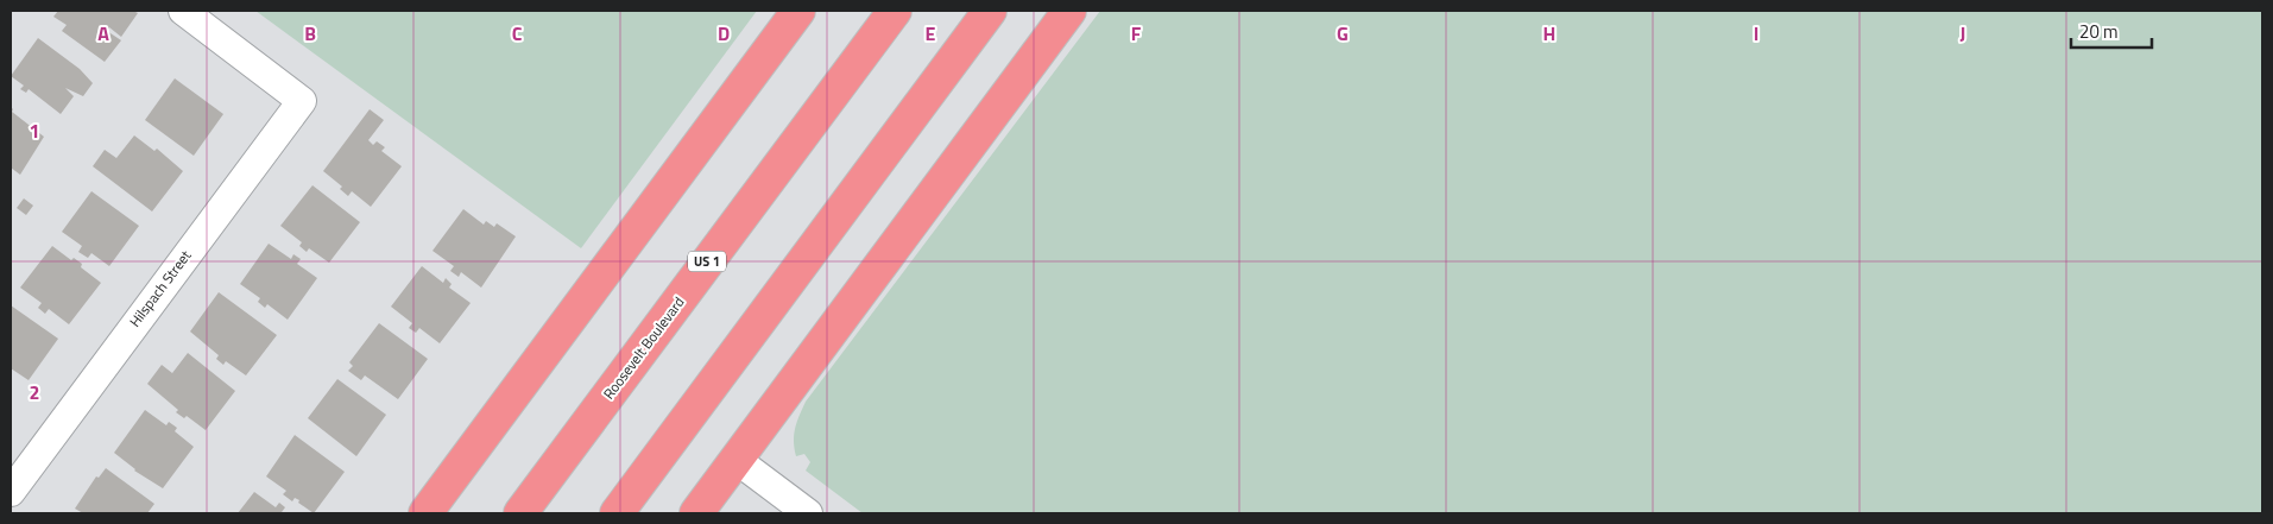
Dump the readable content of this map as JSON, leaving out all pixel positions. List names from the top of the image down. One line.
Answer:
{"streets":{"highway":["US 1","Roosevelt Boulevard"],"street":["Hilspach Street"]},"scale_bar":"20 m","grid":{"columns":["A","B","C","D","E","F","G","H","I","J"],"rows":["1","2"]}}
